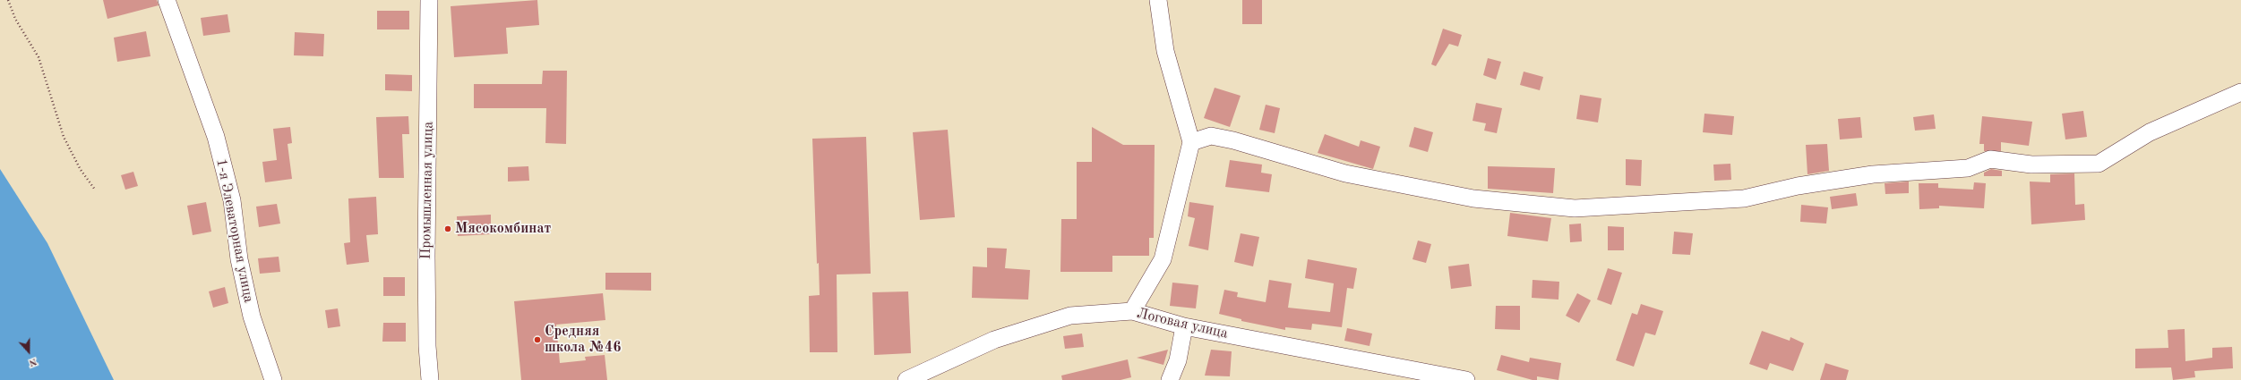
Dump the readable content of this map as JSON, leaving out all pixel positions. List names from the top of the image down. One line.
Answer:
{"streets":{"street":["Промышленная улица","1-я Элеваторная улица","Логовая улица"]},"places":["Мясокомбинат","Средняя школа №46"],"north":"bottom"}
